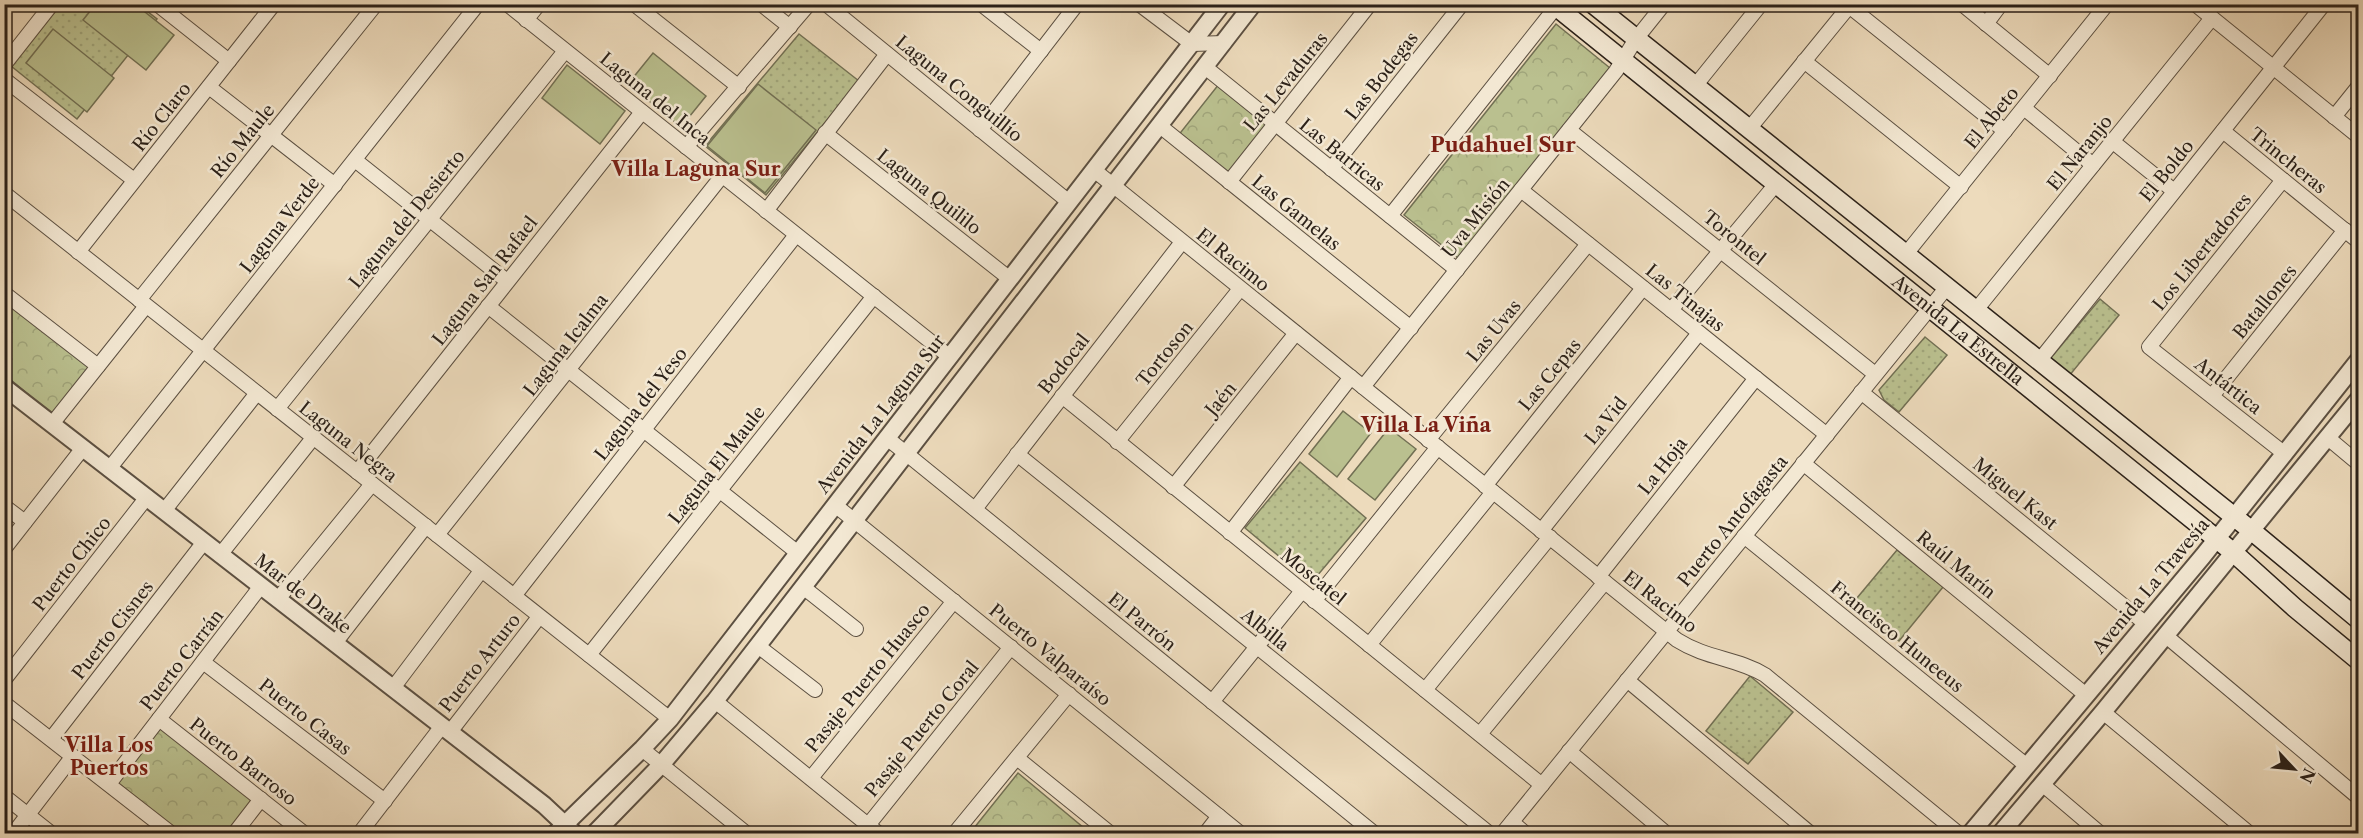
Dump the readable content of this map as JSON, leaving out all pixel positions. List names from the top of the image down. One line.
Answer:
{"streets":{"main road":["Avenida La Estrella"],"street":["Las Bodegas","Las Levaduras","Laguna Conguillío","Laguna del Inca","Río Claro","El Abeto","Río Maule","El Naranjo","Las Barricas","Trincheras","El Boldo","Laguna Quililo","Las Gamelas","Uva Misión","Laguna del Desierto","Laguna Verde","Torontel","Los Libertadores","El Racimo","Laguna San Rafael","Las Tinajas","Batallones","Las Uvas","Laguna Icalma","Tortoson","Bodocal","Las Cepas","Antártica","Jaén","Laguna del Yeso","Avenida La Laguna Sur","La Vid","Laguna Negra","Laguna El Maule","La Hoja","Miguel Kast","Puerto Antofagasta","Puerto Chico","Raúl Marín","Moscatel","Avenida La Travesía","Mar de Drake","El Parrón","Puerto Cisnes","Albilla","Francisco Huneeus","Puerto Valparaíso","Puerto Carrán","Puerto Arturo","Pasaje Puerto Huasco","Puerto Casas","Pasaje Puerto Coral","Puerto Barroso"]},"crossings":[["Las Bodegas","Las Barricas"],["Las Levaduras","Las Barricas"],["Las Levaduras","Las Gamelas"],["Laguna Conguillío","Avenida La Laguna Sur"],["Laguna del Inca","Laguna del Desierto"],["Laguna del Inca","Laguna San Rafael"],["Laguna del Inca","Laguna Icalma"],["Laguna del Inca","Laguna del Yeso"],["Laguna del Inca","Avenida La Laguna Sur"],["Laguna del Inca","Laguna El Maule"],["Río Claro","Laguna Negra"],["El Abeto","Avenida La Estrella"],["Río Maule","Laguna Negra"],["Río Maule","Mar de Drake"],["El Naranjo","Avenida La Estrella"],["Las Barricas","Uva Misión"],["Trincheras","El Boldo"],["Trincheras","Los Libertadores"],["Trincheras","Batallones"],["El Boldo","Avenida La Estrella"],["Laguna Quililo","Avenida La Laguna Sur"],["Las Gamelas","Uva Misión"],["Uva Misión","Torontel"],["Uva Misión","El Racimo"],["Uva Misión","Las Tinajas"],["Uva Misión","Avenida La Estrella"],["Laguna del Desierto","Laguna Negra"],["Laguna Verde","Laguna Negra"],["Laguna Verde","Mar de Drake"],["Torontel","Puerto Antofagasta"],["Los Libertadores","Antártica"],["El Racimo","Las Uvas"],["El Racimo","Tortoson"],["El Racimo","Bodocal"],["El Racimo","Las Cepas"],["El Racimo","Jaén"],["El Racimo","Avenida La Laguna Sur"],["El Racimo","La Vid"],["El Racimo","La Hoja"],["El Racimo","Puerto Antofagasta"],["Laguna San Rafael","Laguna Negra"],["Las Tinajas","Las Uvas"],["Las Tinajas","Las Cepas"],["Las Tinajas","La Vid"],["Las Tinajas","La Hoja"],["Las Tinajas","Puerto Antofagasta"],["Batallones","Antártica"],["Avenida La Estrella","Puerto Antofagasta"],["Avenida La Estrella","Avenida La Travesía"],["Las Uvas","Moscatel"],["Laguna Icalma","Laguna Negra"],["Tortoson","Moscatel"],["Bodocal","Moscatel"],["Bodocal","El Parrón"],["Bodocal","Albilla"],["Las Cepas","Moscatel"],["Antártica","Avenida La Travesía"],["Jaén","Moscatel"],["Laguna del Yeso","Laguna Negra"],["Avenida La Laguna Sur","Laguna Negra"],["Avenida La Laguna Sur","Mar de Drake"],["Avenida La Laguna Sur","El Parrón"],["Avenida La Laguna Sur","Puerto Valparaíso"],["La Vid","Moscatel"],["Laguna Negra","Laguna El Maule"],["Laguna Negra","Puerto Arturo"],["La Hoja","Moscatel"],["Miguel Kast","Puerto Antofagasta"],["Miguel Kast","Avenida La Travesía"],["Puerto Antofagasta","Raúl Marín"],["Puerto Antofagasta","Moscatel"],["Puerto Antofagasta","Francisco Huneeus"],["Puerto Chico","Mar de Drake"],["Raúl Marín","Avenida La Travesía"],["Avenida La Travesía","Francisco Huneeus"],["Mar de Drake","Puerto Cisnes"],["Mar de Drake","Puerto Carrán"],["Mar de Drake","Puerto Arturo"],["Puerto Valparaíso","Pasaje Puerto Huasco"],["Puerto Valparaíso","Pasaje Puerto Coral"],["Puerto Carrán","Puerto Casas"],["Puerto Carrán","Puerto Barroso"],["Puerto Arturo","Puerto Casas"]],"districts":["Pudahuel Sur","Villa Laguna Sur","Villa La Viña","Villa Los Puertos"],"north":"bottom right"}
